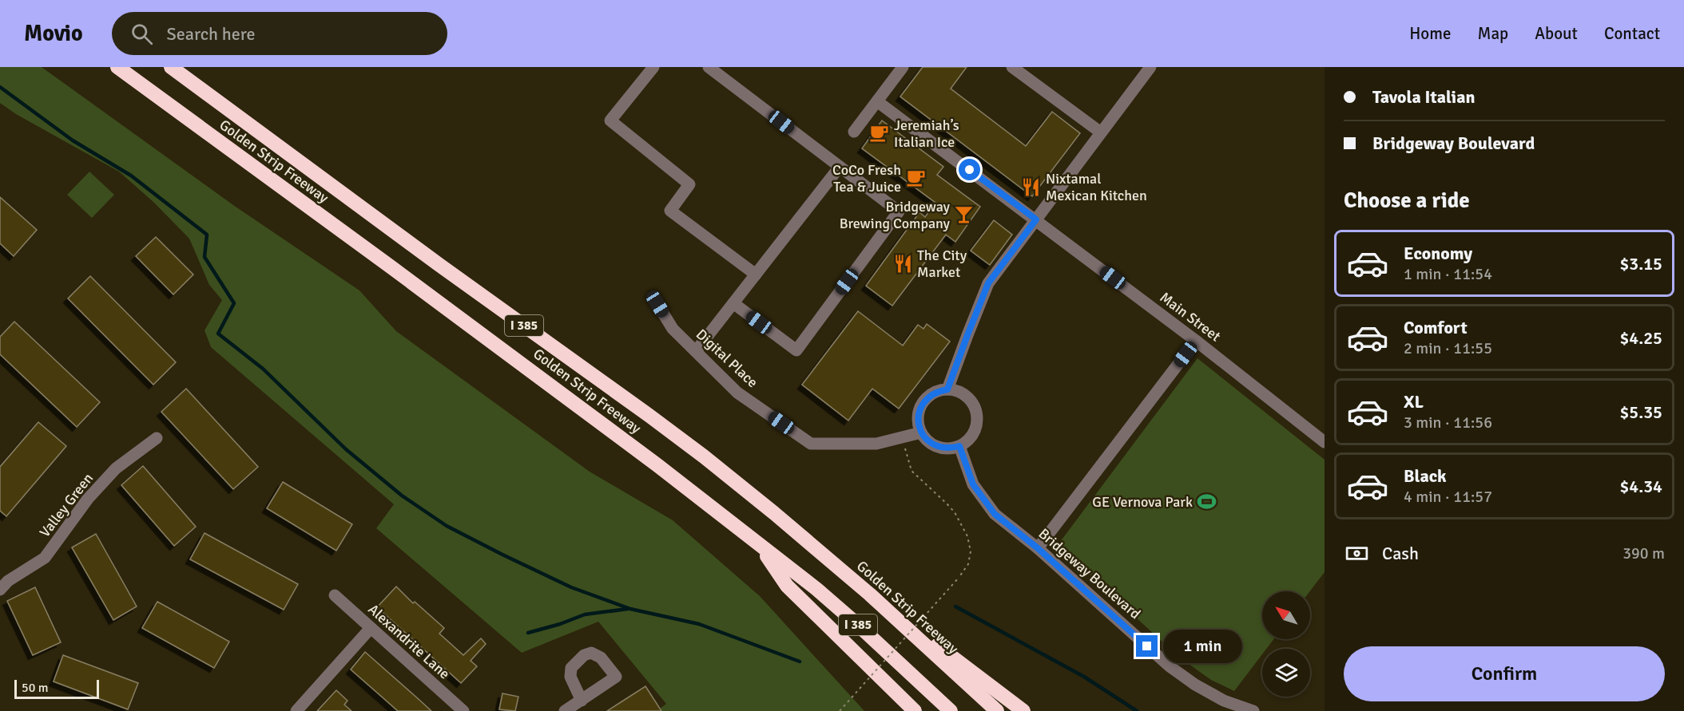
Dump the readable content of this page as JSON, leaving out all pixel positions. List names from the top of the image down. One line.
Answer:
{"streets":{"highway":["Golden Strip Freeway","I 385"],"street":["Main Street","Digital Place","Valley Green","Bridgeway Boulevard","Alexandrite Lane"]},"crossings":[["Digital Place","Bridgeway Boulevard"]],"places":{"cafe":["Jeremiah’s Italian Ice","CoCo Fresh Tea & Juice"],"restaurant":["Nixtamal Mexican Kitchen","The City Market"],"bar":["Bridgeway Brewing Company"],"sports":["GE Vernova Park"]},"scale_bar":"50 m","north":"top left","page":{"header":"Movio","search":"Search here","nav":["Home","Map","About","Contact"],"banner":["Tavola Italian","Bridgeway Boulevard"],"heading":"Choose a ride","list":[{"name":"Economy","note":"1 min · 11:54","value":"$3.15"},{"name":"Comfort","note":"2 min · 11:55","value":"$4.25"},{"name":"XL","note":"3 min · 11:56","value":"$5.35"},{"name":"Black","note":"4 min · 11:57","value":"$4.34"}],"pay":["Cash","390 m"],"bubble":"1 min","buttons":"Confirm","scale":"50 m"}}
